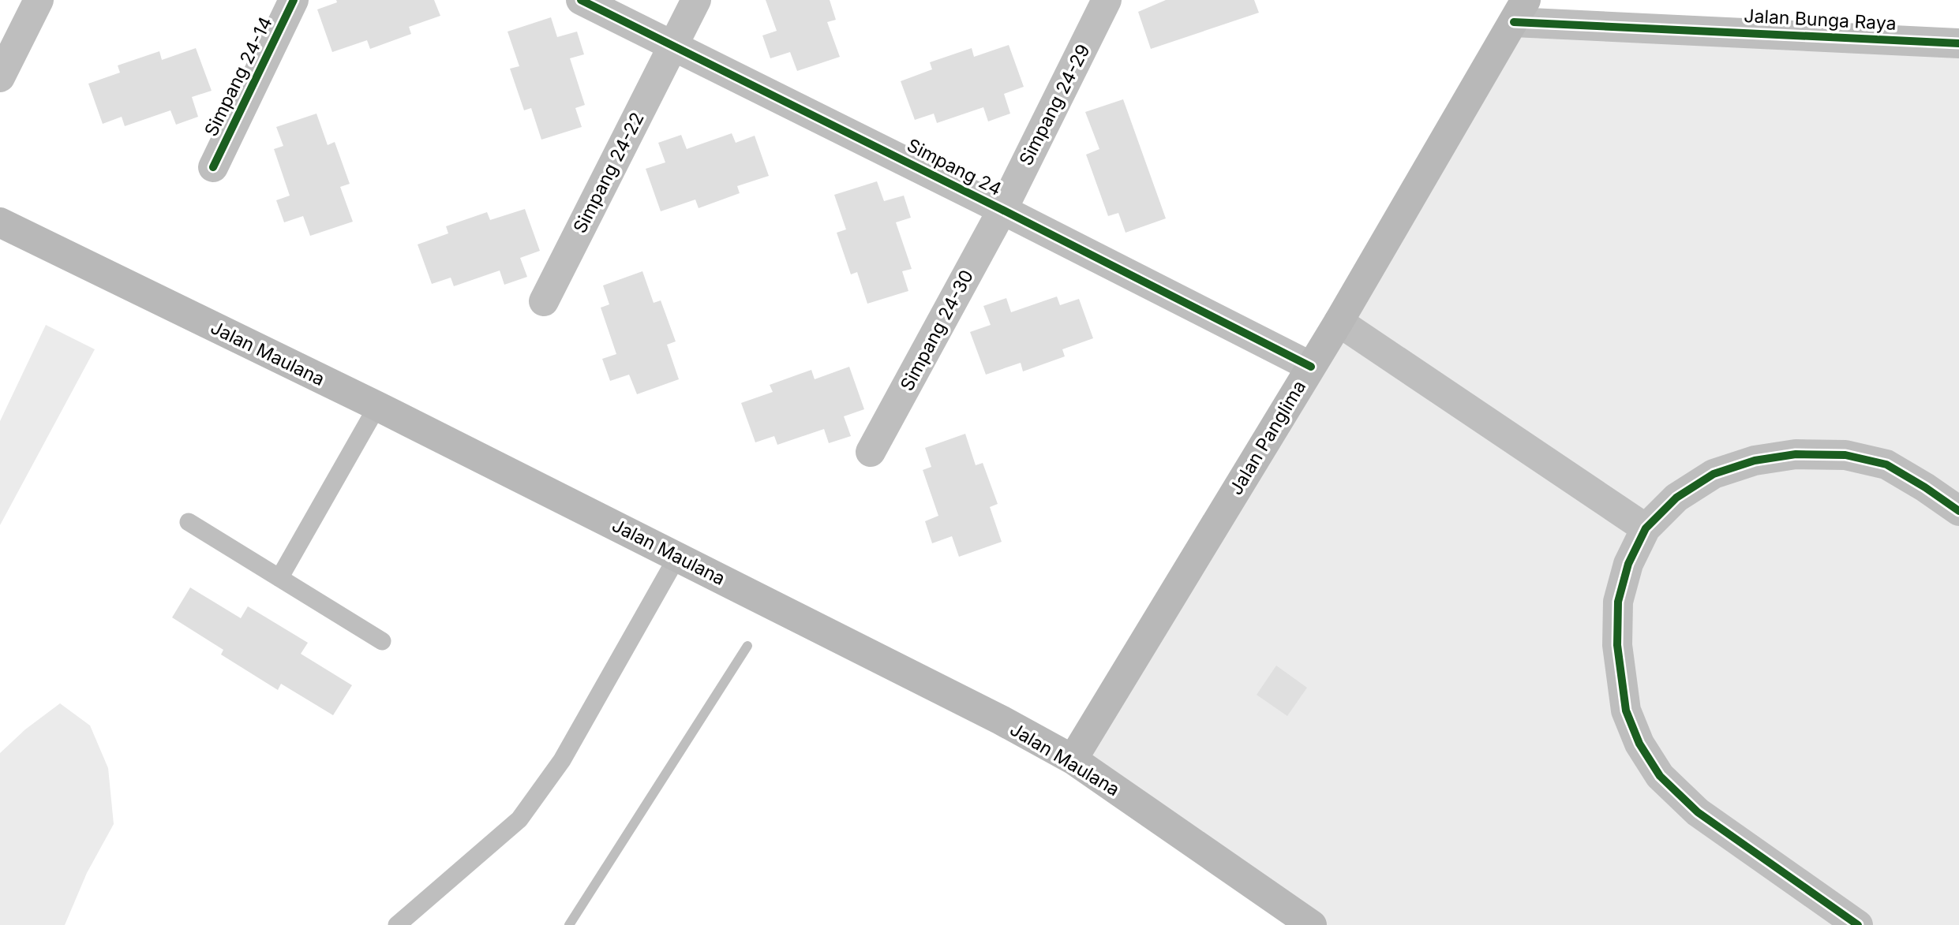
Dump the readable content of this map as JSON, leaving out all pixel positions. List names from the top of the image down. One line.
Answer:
{"streets":{"main road":["Jalan Maulana","Jalan Panglima"],"street":["Jalan Bunga Raya","Simpang 24-14","Simpang 24-29","Simpang 24","Simpang 24-22","Simpang 24-30"]},"crossings":[["Jalan Bunga Raya","Jalan Panglima"],["Simpang 24-29","Simpang 24"],["Simpang 24-29","Simpang 24-30"],["Simpang 24","Simpang 24-22"],["Simpang 24","Simpang 24-30"],["Simpang 24","Jalan Panglima"],["Jalan Maulana","Jalan Panglima"]]}
